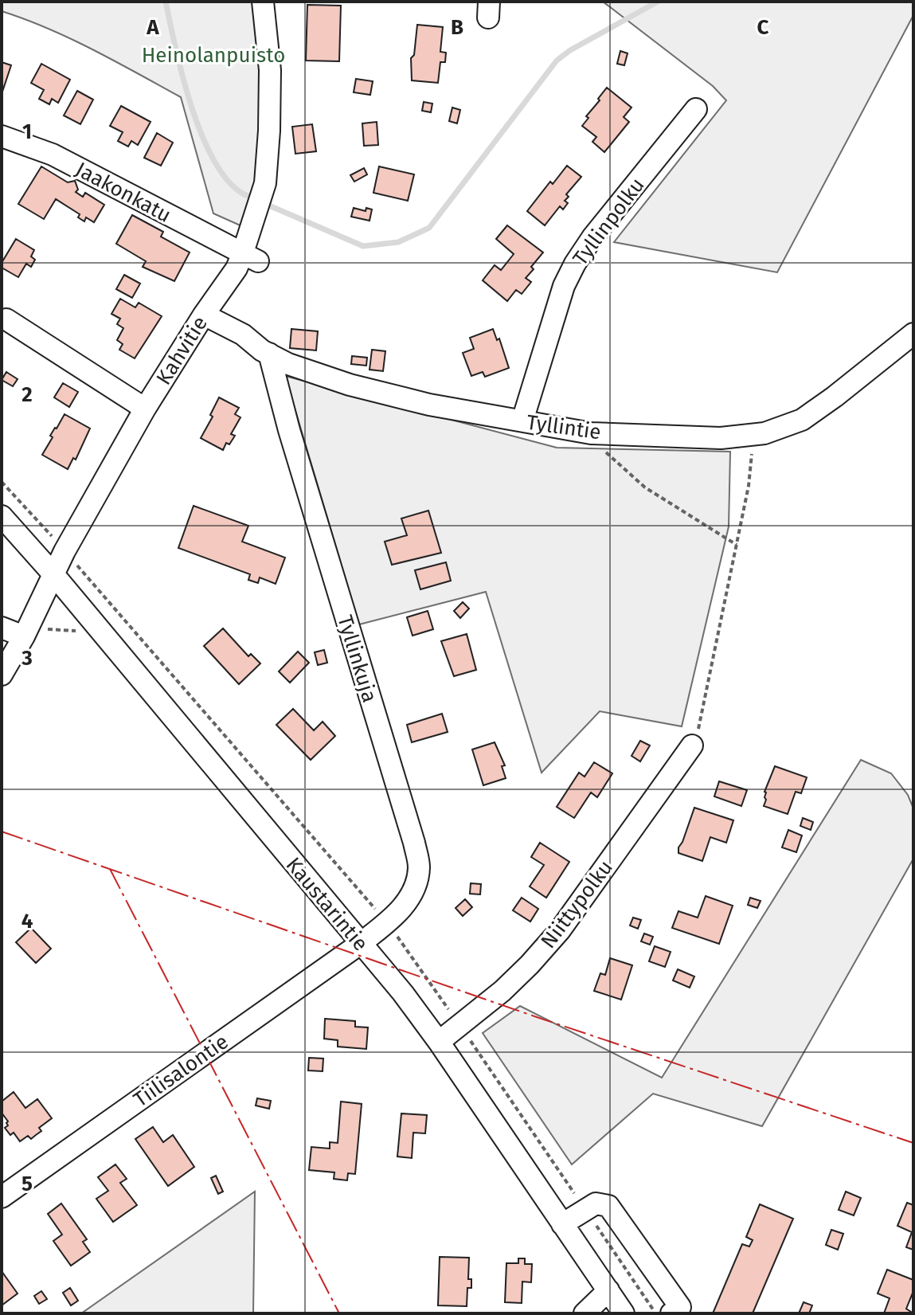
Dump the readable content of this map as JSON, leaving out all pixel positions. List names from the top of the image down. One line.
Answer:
{"streets":{"street":["Jaakonkatu","Tyllinpolku","Kahvitie","Tyllintie","Tyllinkuja","Kaustarintie","Niittypolku","Tiilisalontie"]},"crossings":[["Jaakonkatu","Kahvitie"],["Tyllinpolku","Tyllintie"],["Kahvitie","Tyllintie"],["Kahvitie","Kaustarintie"],["Tyllintie","Tyllinkuja"],["Tyllinkuja","Kaustarintie"],["Tyllinkuja","Tiilisalontie"],["Kaustarintie","Niittypolku"],["Kaustarintie","Tiilisalontie"]],"parks":["Heinolanpuisto"],"grid":{"columns":["A","B","C"],"rows":["1","2","3","4","5"]}}
